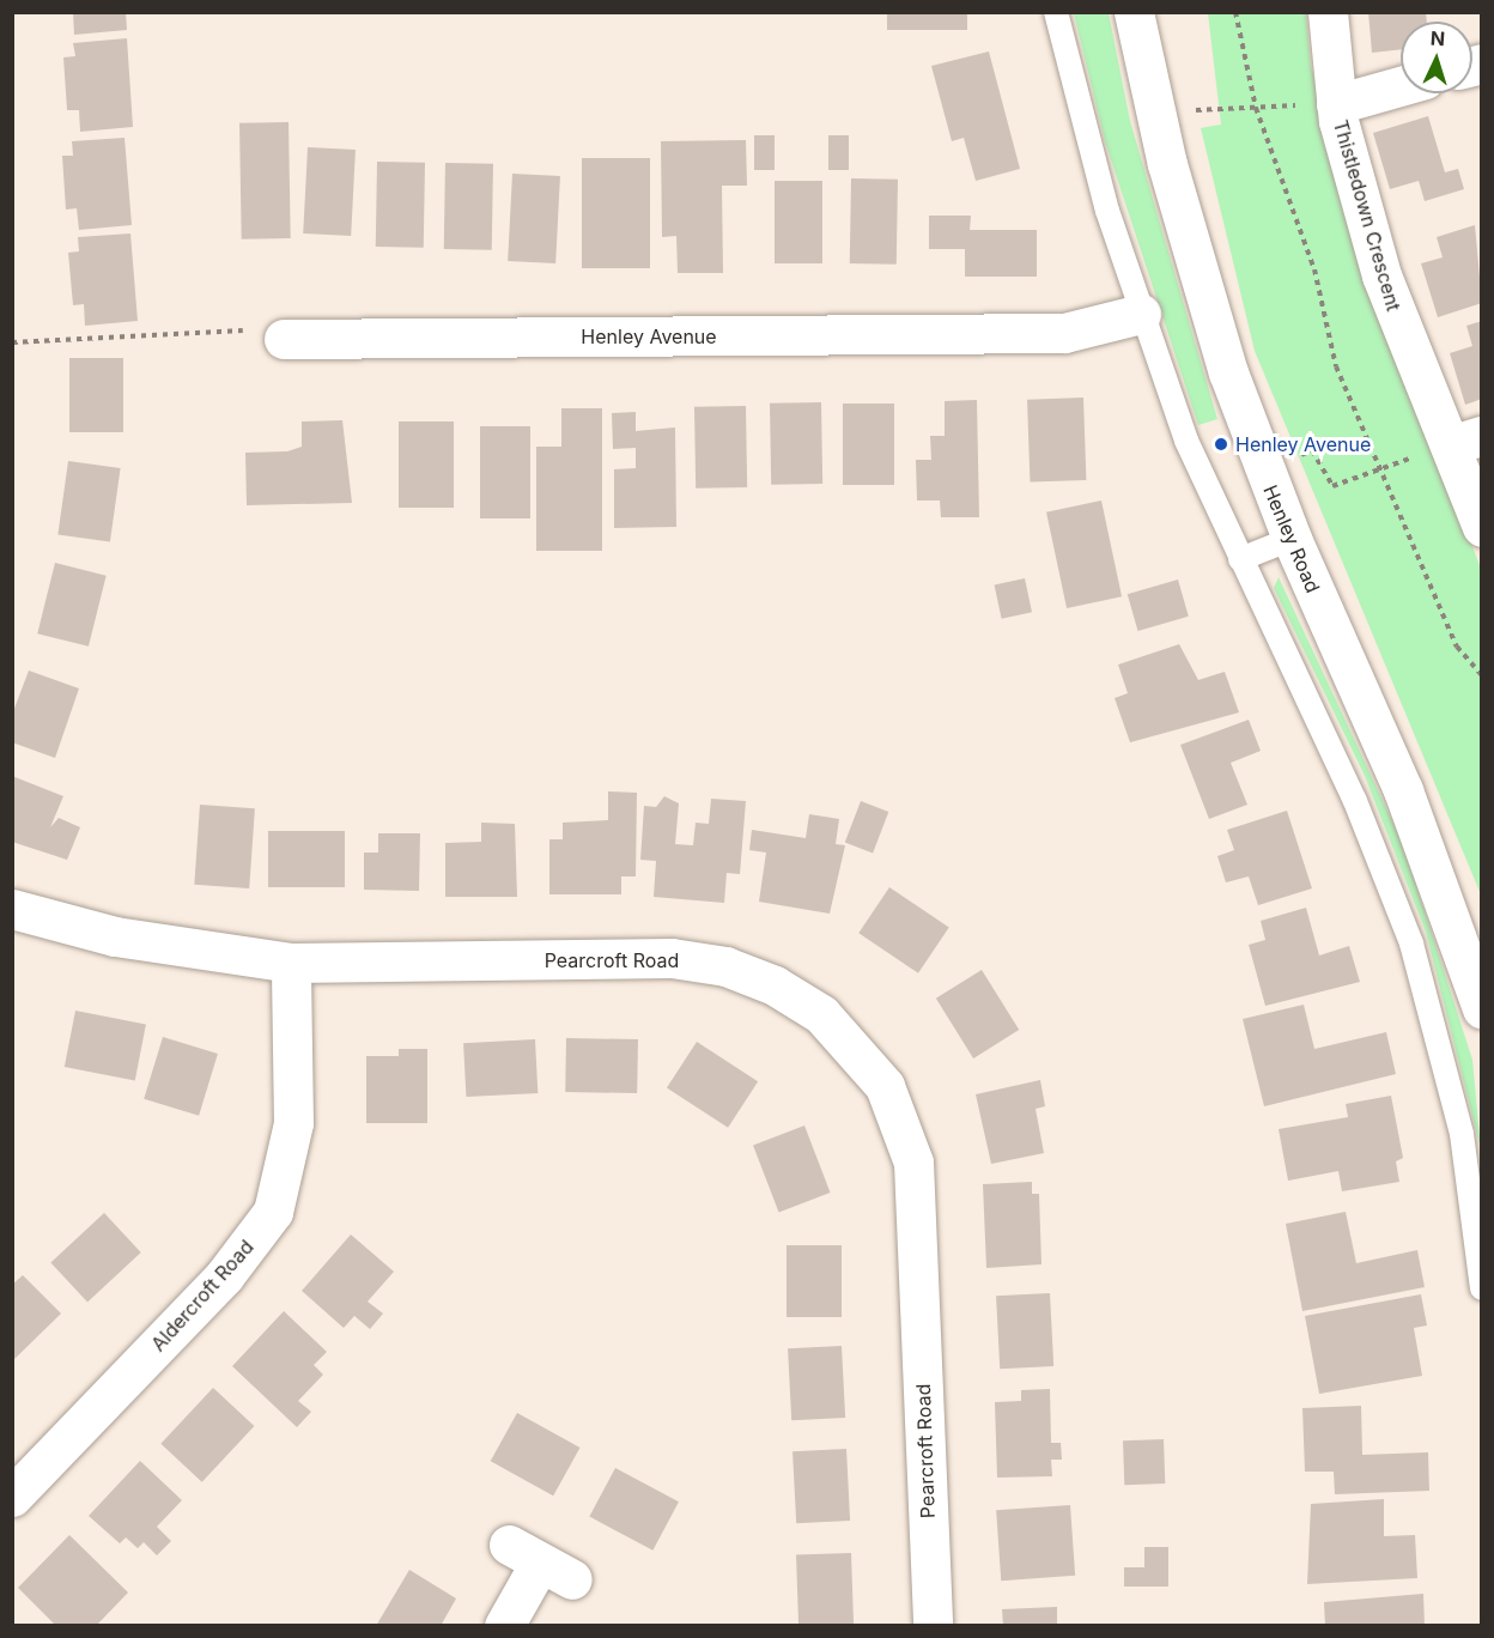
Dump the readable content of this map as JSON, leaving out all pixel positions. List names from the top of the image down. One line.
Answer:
{"streets":{"street":["Thistledown Crescent","Henley Avenue","Henley Road","Pearcroft Road","Aldercroft Road"]},"crossings":[["Pearcroft Road","Aldercroft Road"]],"places":["Henley Avenue"],"north":"top"}
